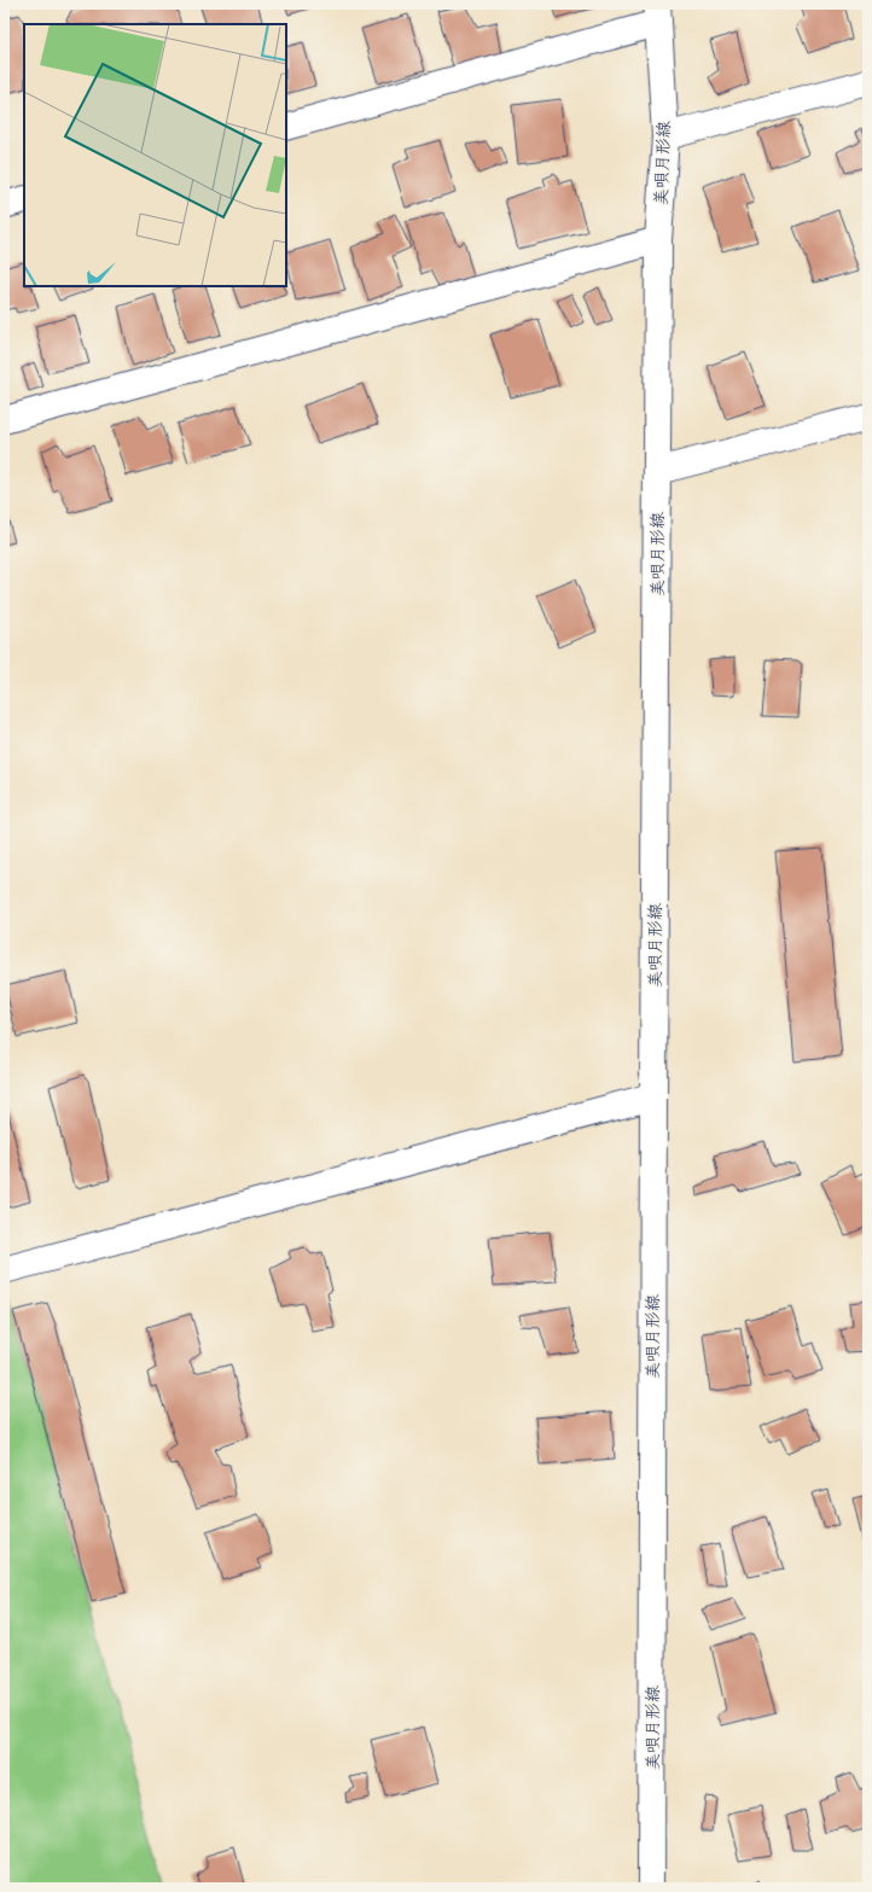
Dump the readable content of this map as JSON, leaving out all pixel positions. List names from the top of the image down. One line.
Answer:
{"streets":{"street":["美唄月形線"]}}
